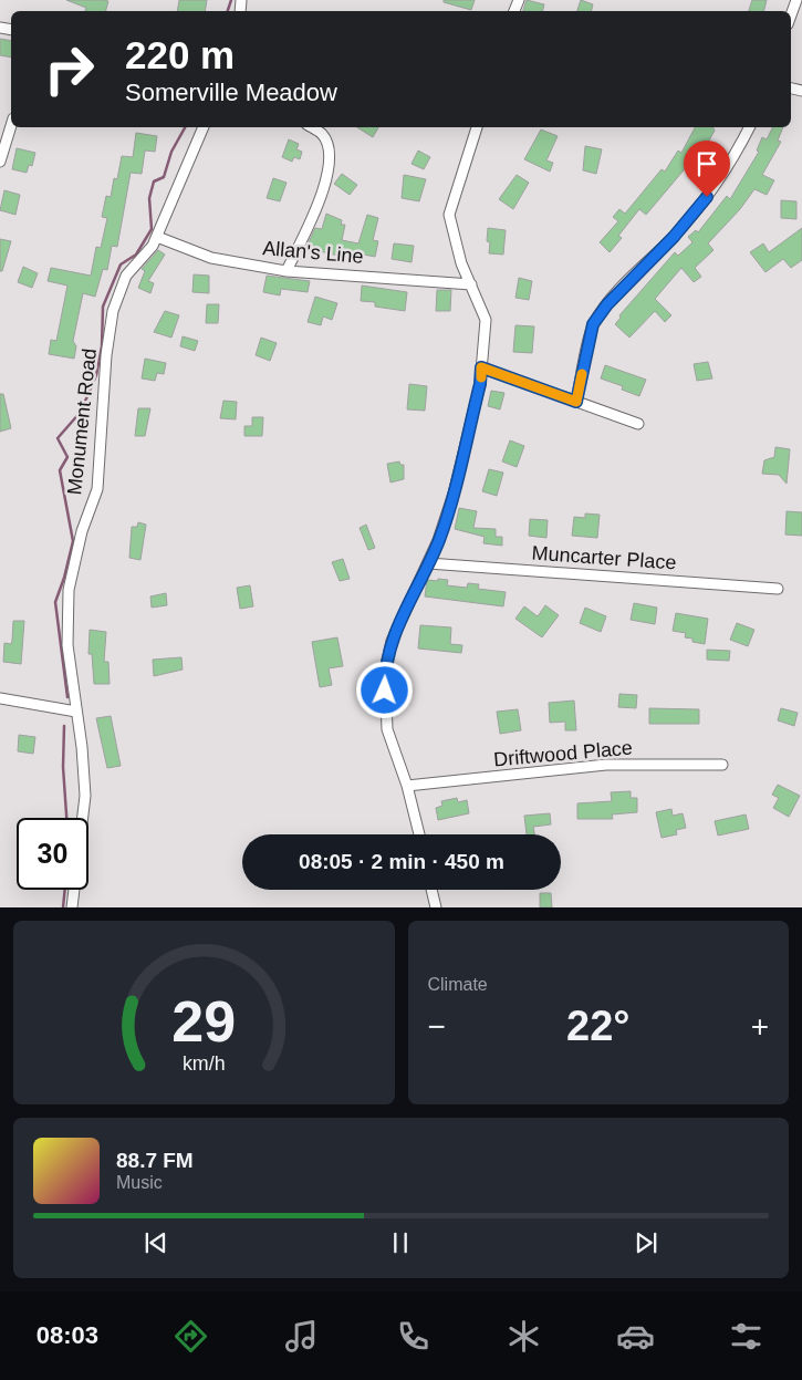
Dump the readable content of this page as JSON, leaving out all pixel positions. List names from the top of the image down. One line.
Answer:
{"streets":{"street":["Allan's Line","Monument Road","Muncarter Place","Driftwood Place"]},"crossings":[["Allan's Line","Monument Road"]],"page":{"turn":["220 m","Somerville Meadow"],"limit":"30","trip":"08:05 · 2 min · 450 m","tile":"Climate","heat":["−","22°","+"],"song":["88.7 FM","Music"],"tabs":"08:03","gauge":["29","km/h"]}}
